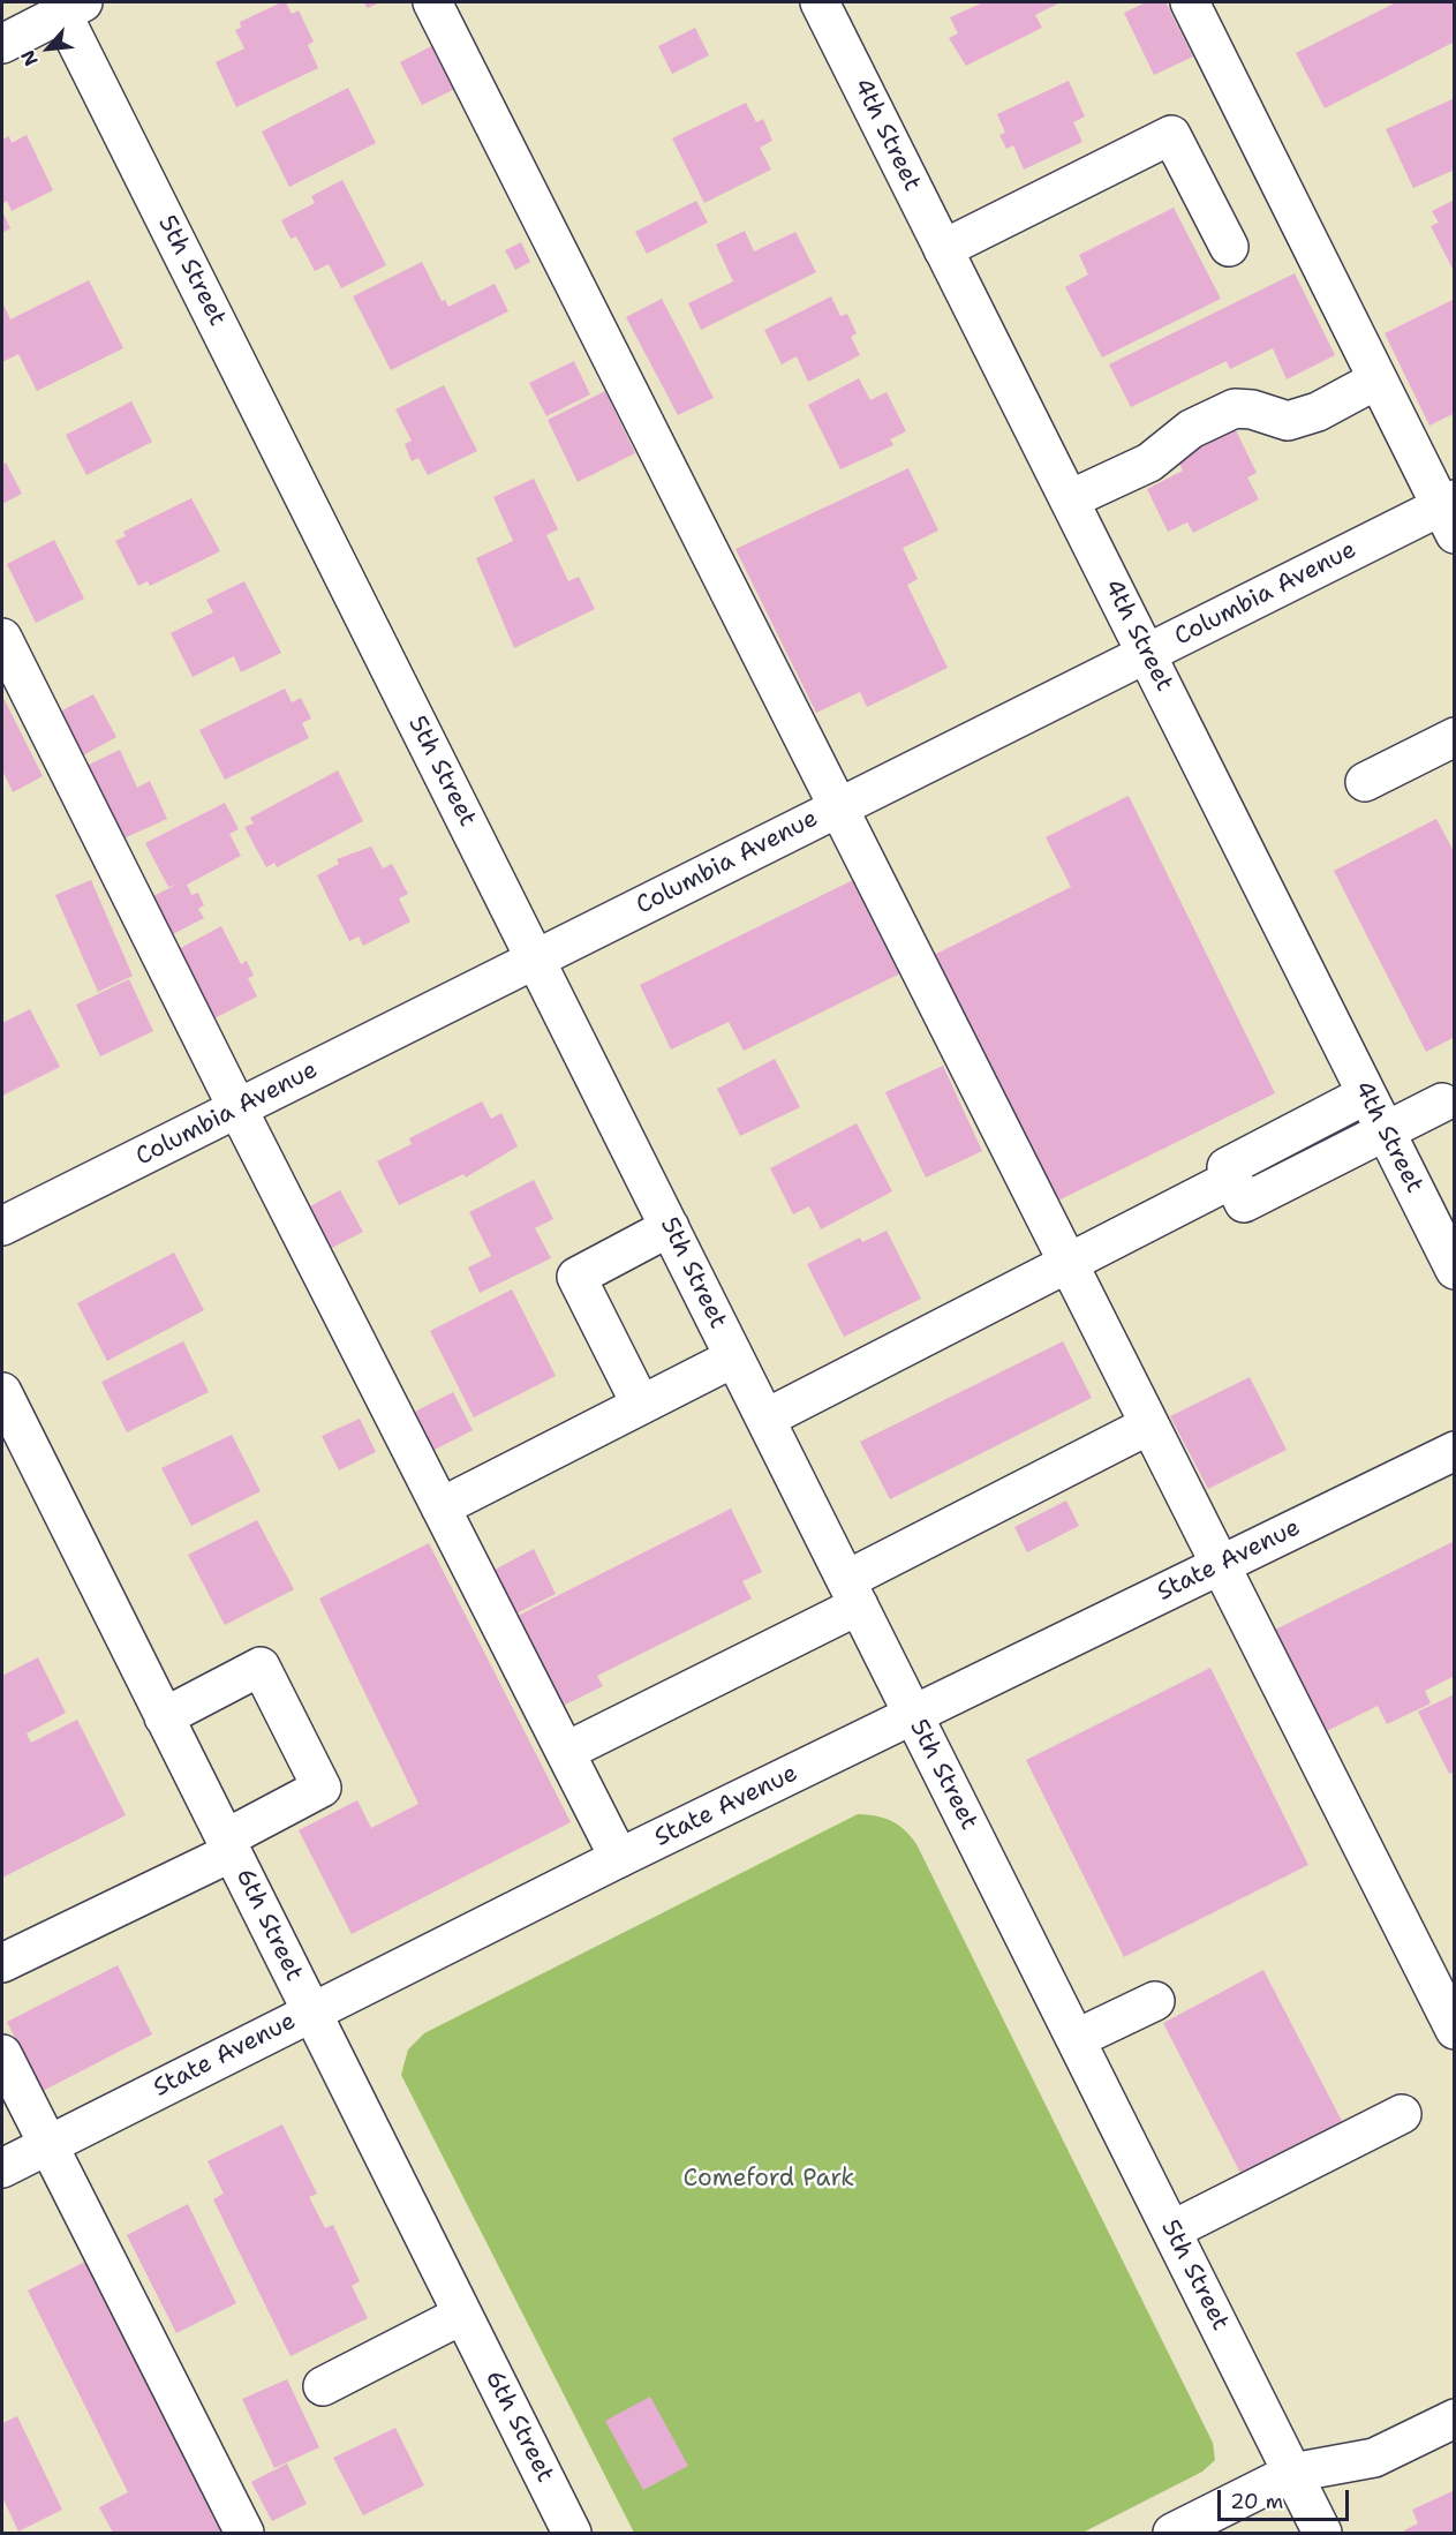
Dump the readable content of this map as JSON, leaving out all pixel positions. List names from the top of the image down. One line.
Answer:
{"streets":{"street":["4th Street","5th Street","Columbia Avenue","State Avenue","6th Street"]},"crossings":[["4th Street","Columbia Avenue"],["5th Street","Columbia Avenue"],["5th Street","State Avenue"],["State Avenue","6th Street"]],"parks":["Comeford Park"],"scale_bar":"20 m","north":"bottom left"}
